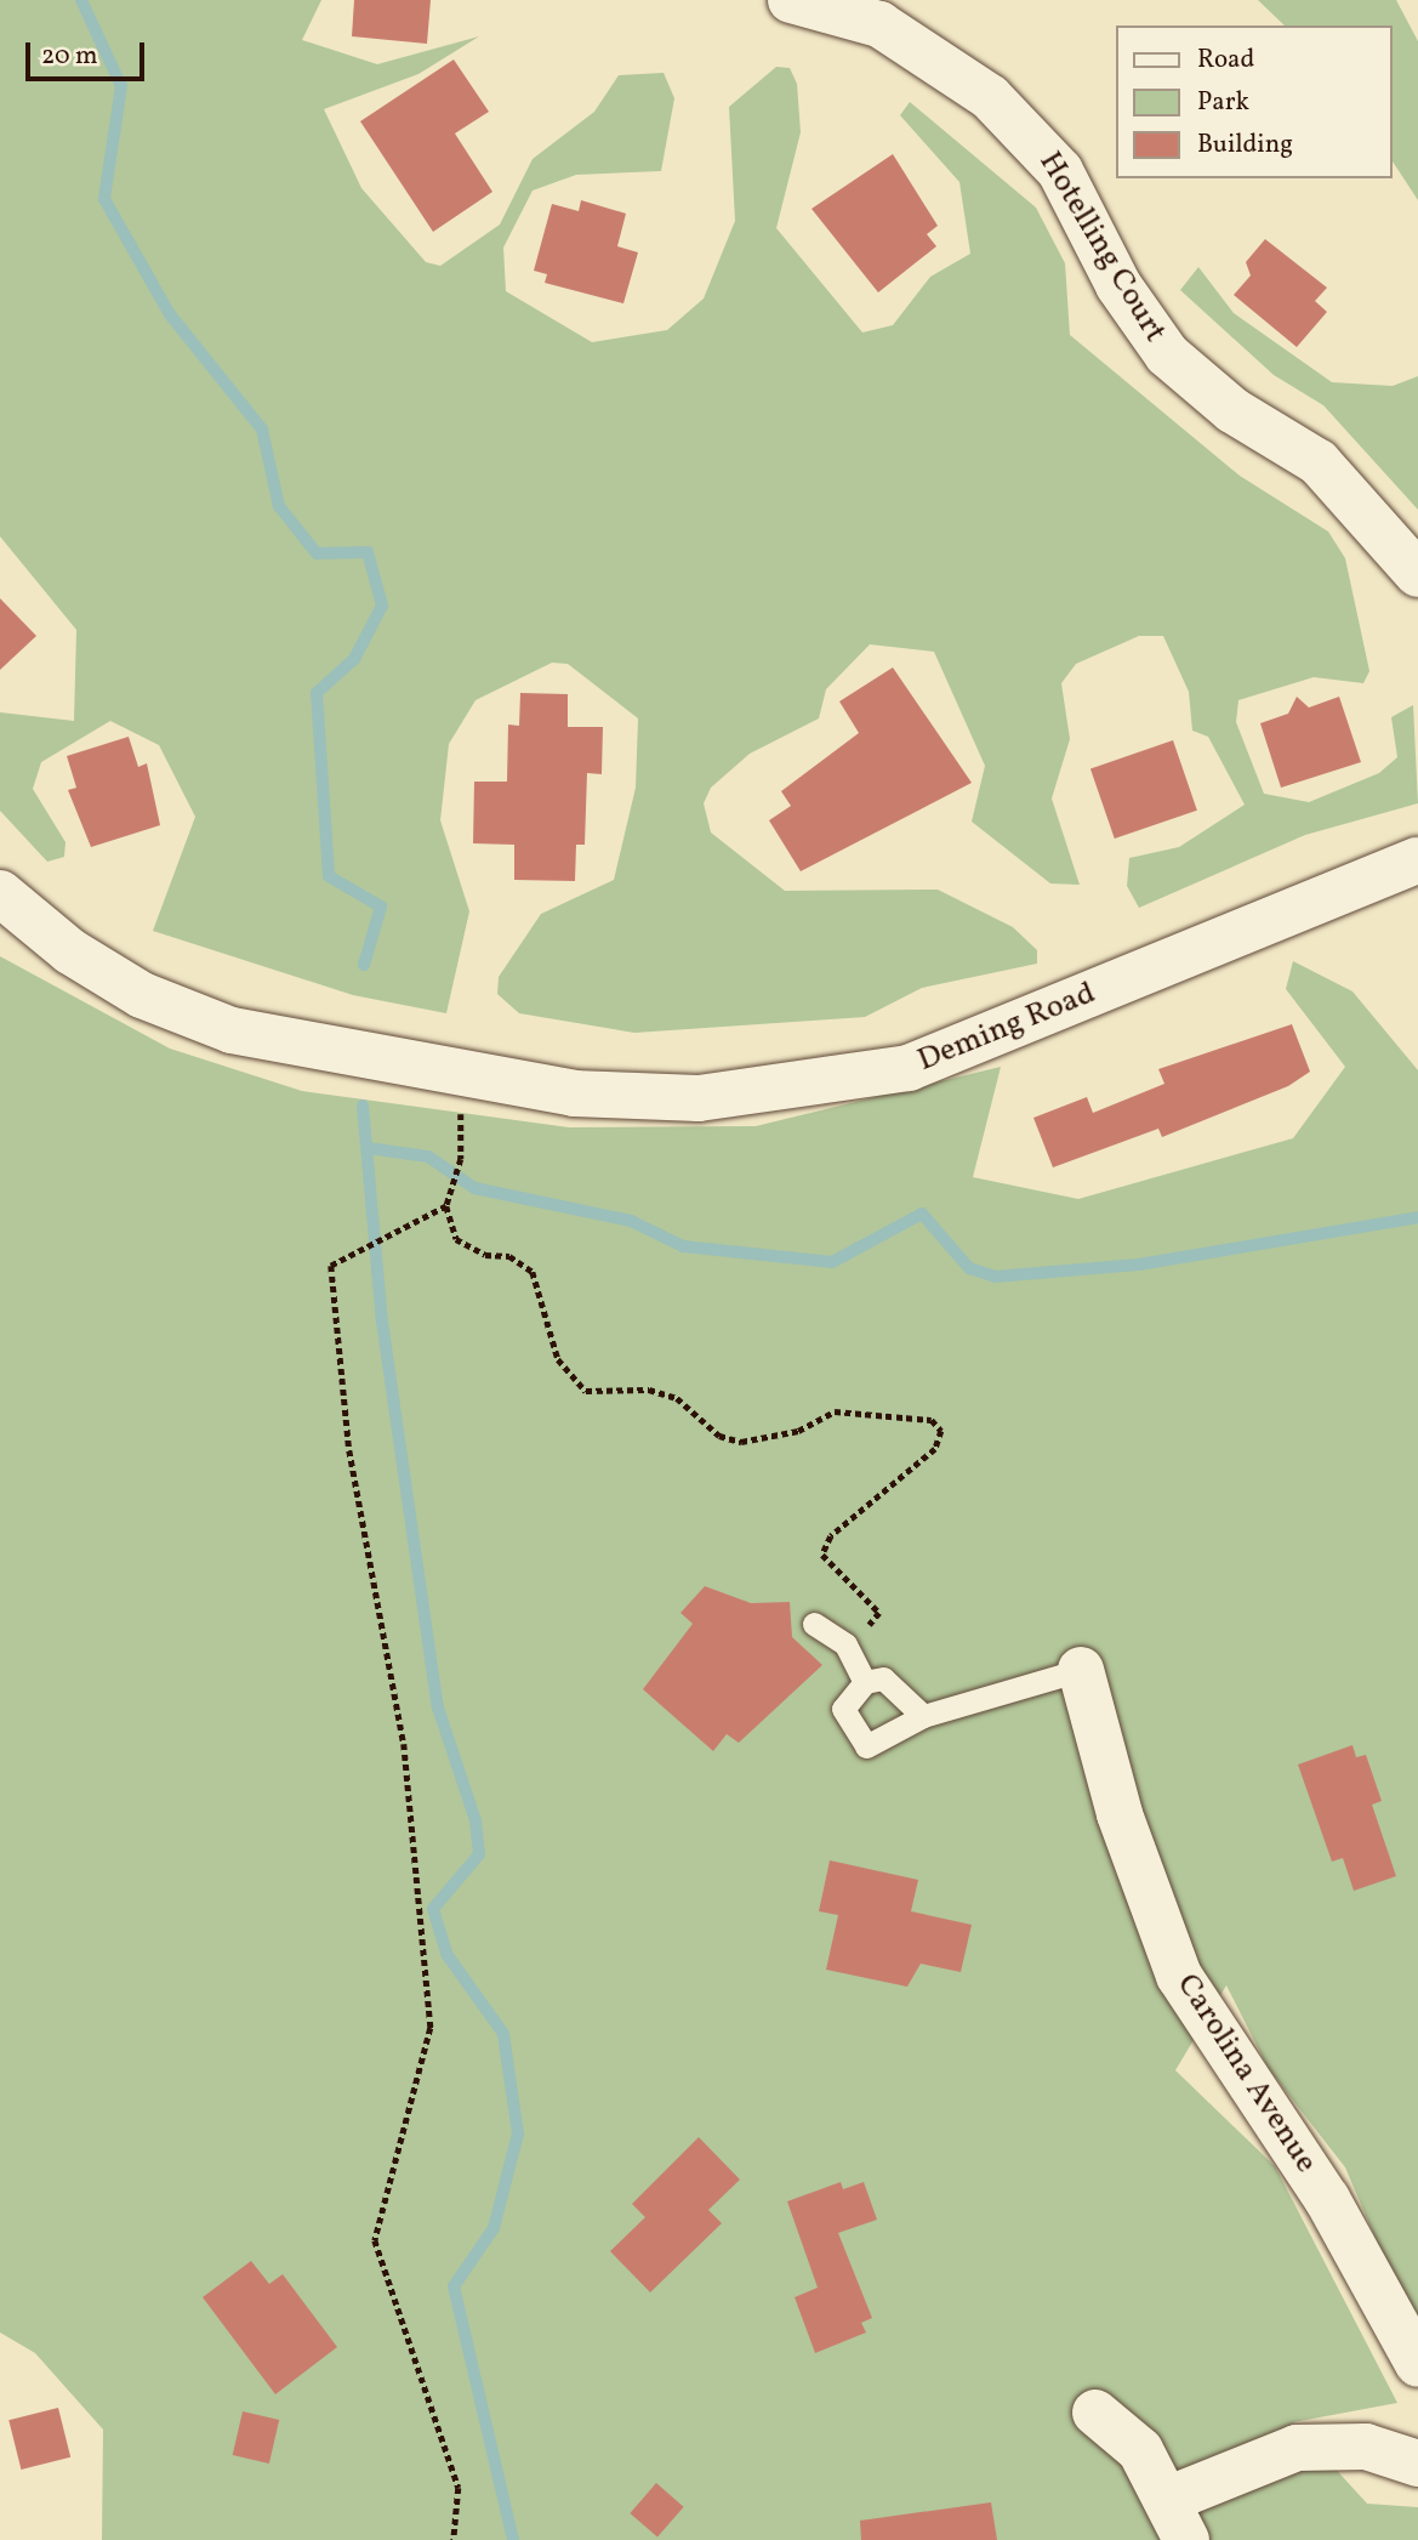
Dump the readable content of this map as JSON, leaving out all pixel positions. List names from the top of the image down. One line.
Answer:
{"streets":{"street":["Hotelling Court","Deming Road","Carolina Avenue"]},"legend":["Road","Park","Building"],"scale_bar":"20 m"}
